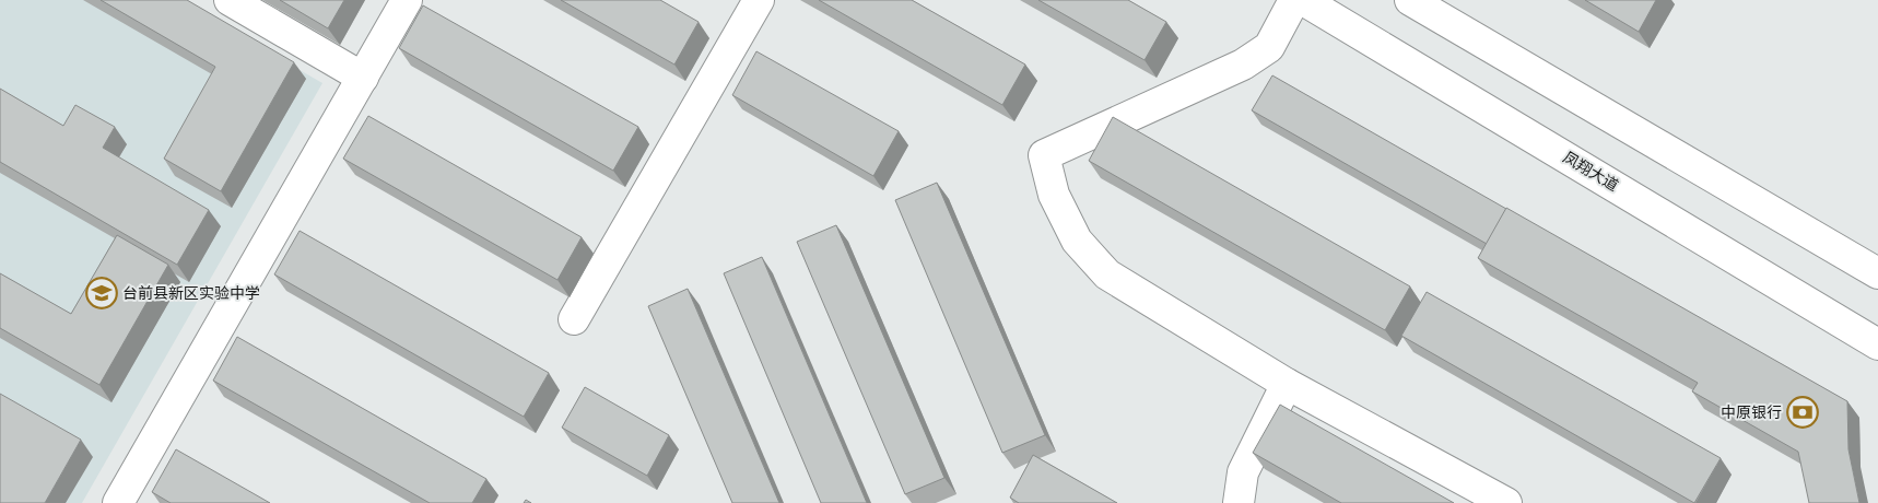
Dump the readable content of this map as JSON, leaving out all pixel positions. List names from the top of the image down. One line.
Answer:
{"streets":{"main road":["凤翔大道"]},"places":{"school or university":["台前县新区实验中学"],"bank":["中原银行"]}}
